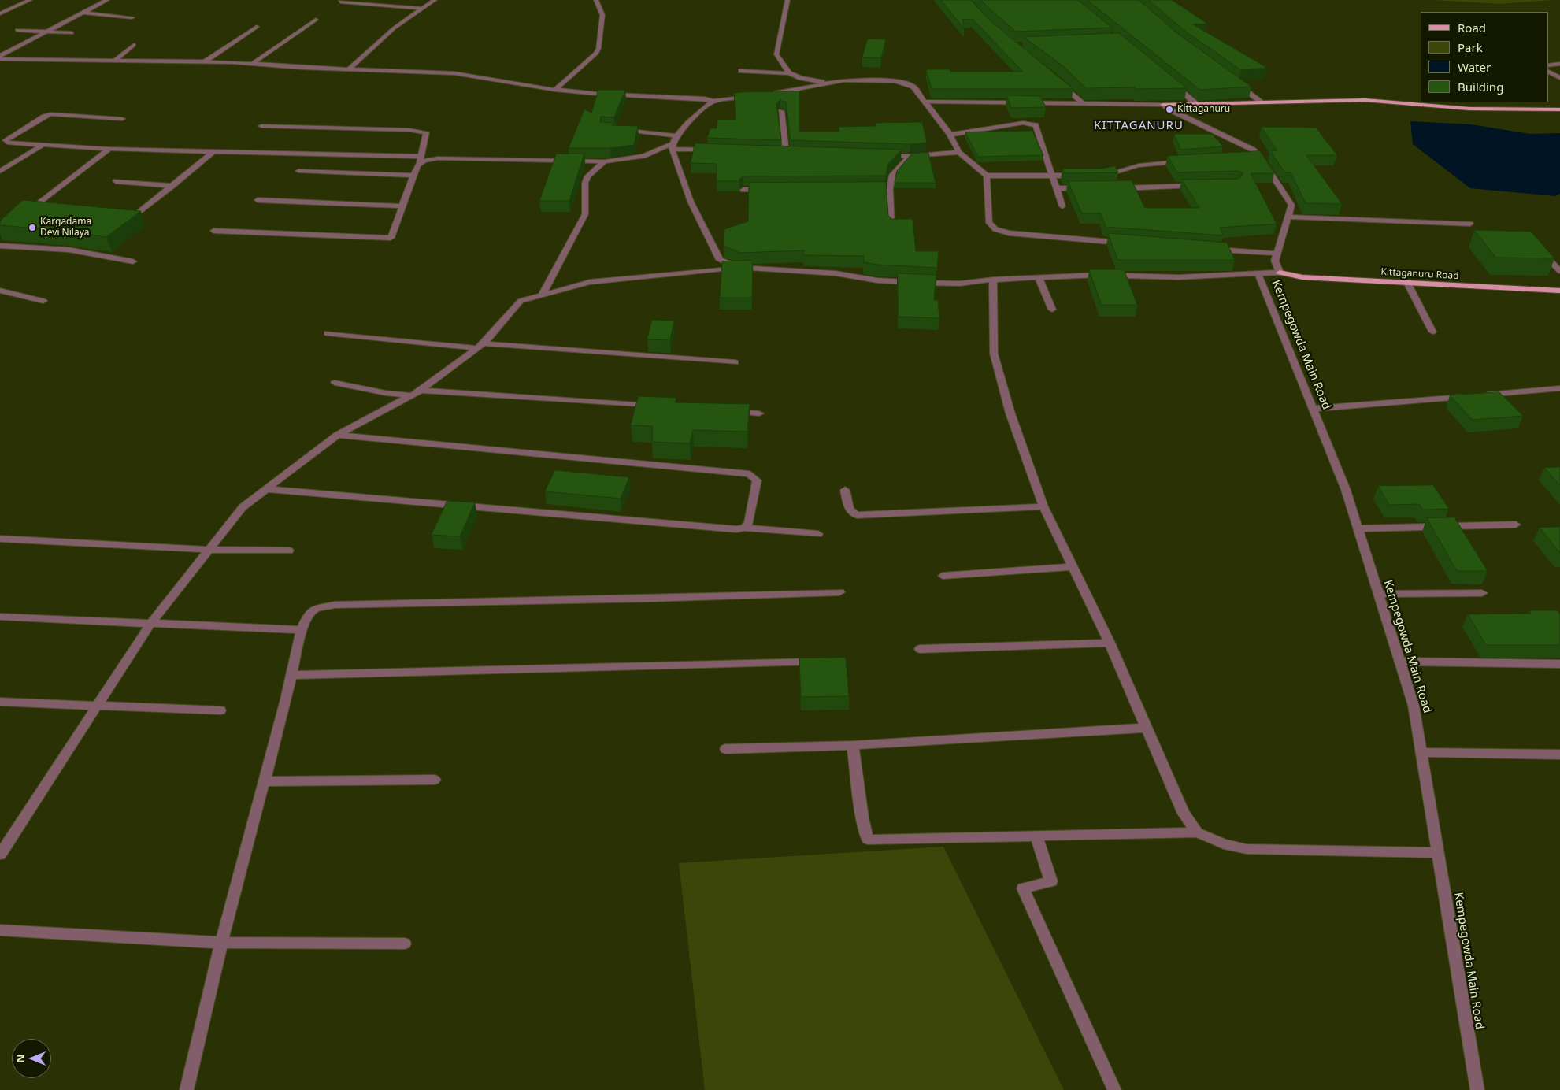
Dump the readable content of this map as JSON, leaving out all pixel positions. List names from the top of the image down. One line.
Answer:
{"streets":{"main road":["Kittaganuru Road"],"street":["Kempegowda Main Road"]},"districts":["KITTAGANURU"],"places":["Kittaganuru","Kargadama Devi Nilaya"],"legend":["Road","Park","Water","Building"],"north":"left"}
